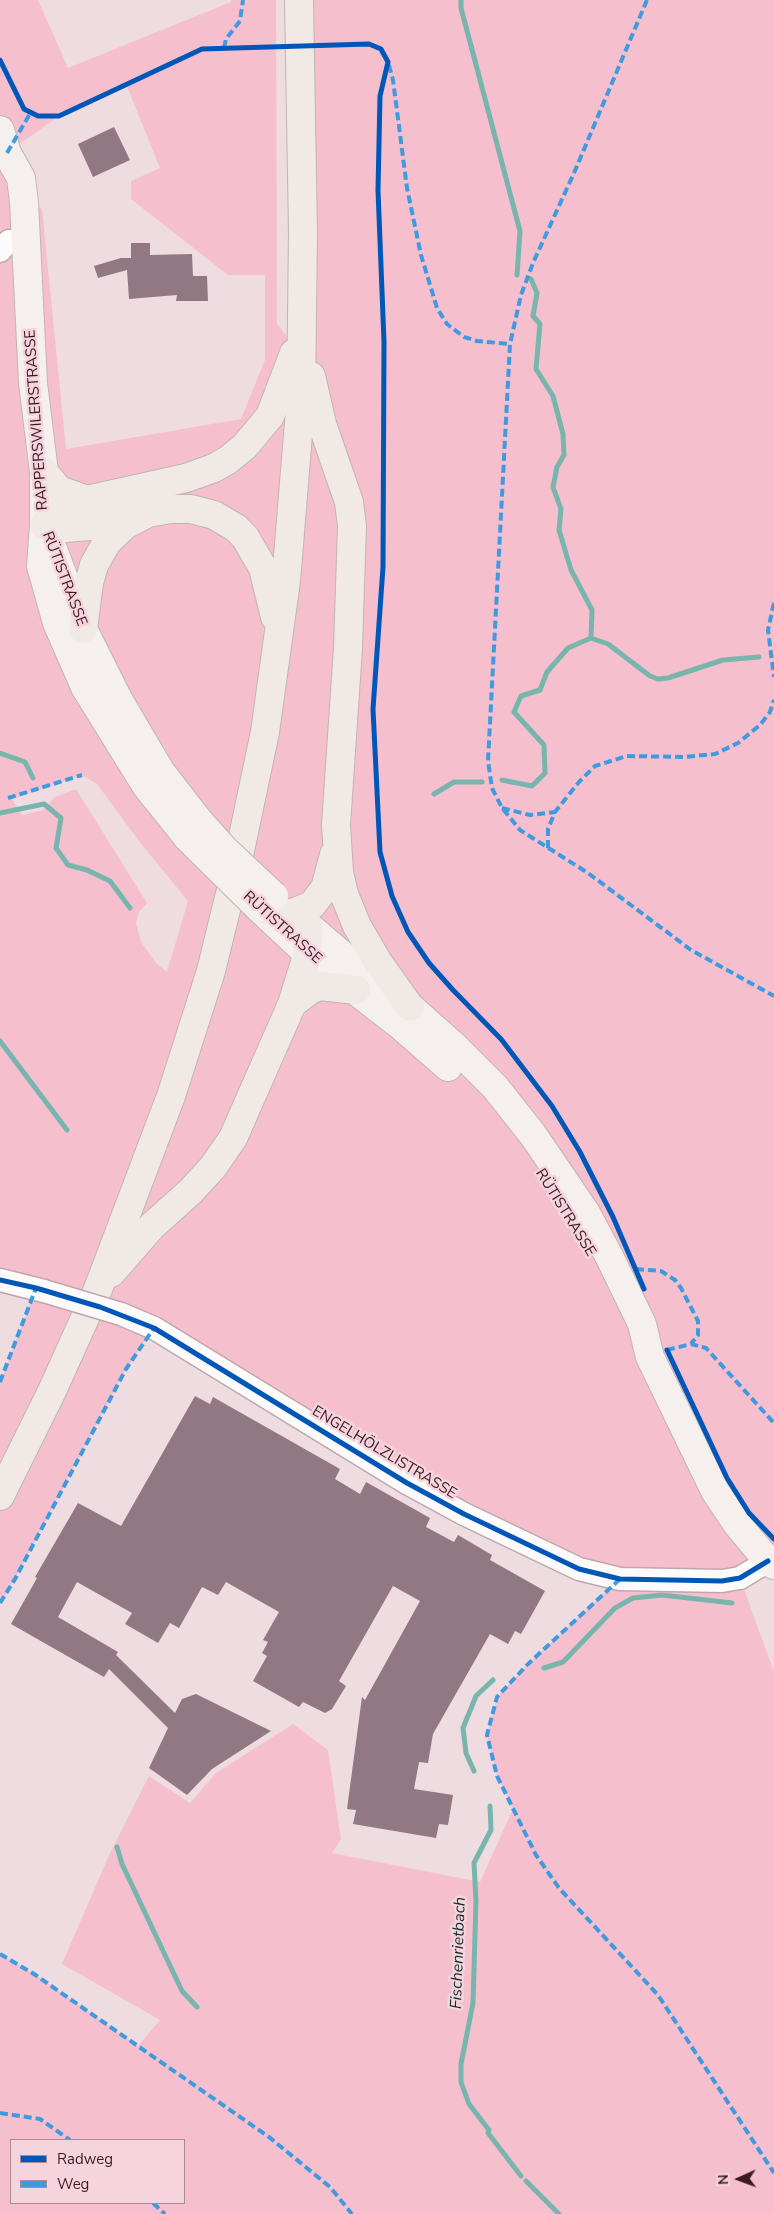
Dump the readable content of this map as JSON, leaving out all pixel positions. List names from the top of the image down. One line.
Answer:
{"streets":{"main road":["RAPPERSWILERSTRASSE","RÜTISTRASSE"],"street":["ENGELHÖLZLISTRASSE"]},"crossings":[["RAPPERSWILERSTRASSE","RÜTISTRASSE"],["RÜTISTRASSE","ENGELHÖLZLISTRASSE"]],"water":["Fischenrietbach"],"legend":["Radweg","Weg"],"north":"left"}
